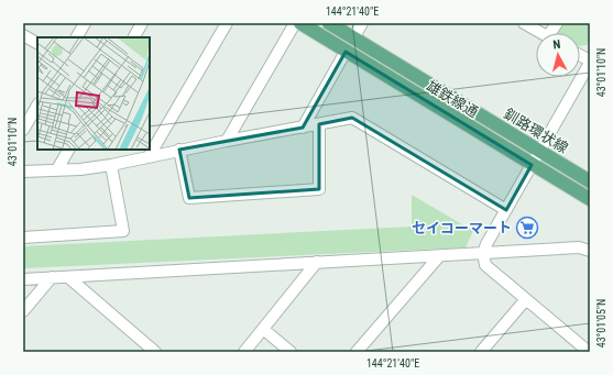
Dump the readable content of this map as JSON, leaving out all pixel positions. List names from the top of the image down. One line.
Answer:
{"streets":{"main road":["雄鉄線通","釧路環状線"]},"places":{"supermarket":["セイコーマート"]},"north":"top","coordinates":["144°21'40\"E","43°01'10\"N","43°01'05\"N"]}
